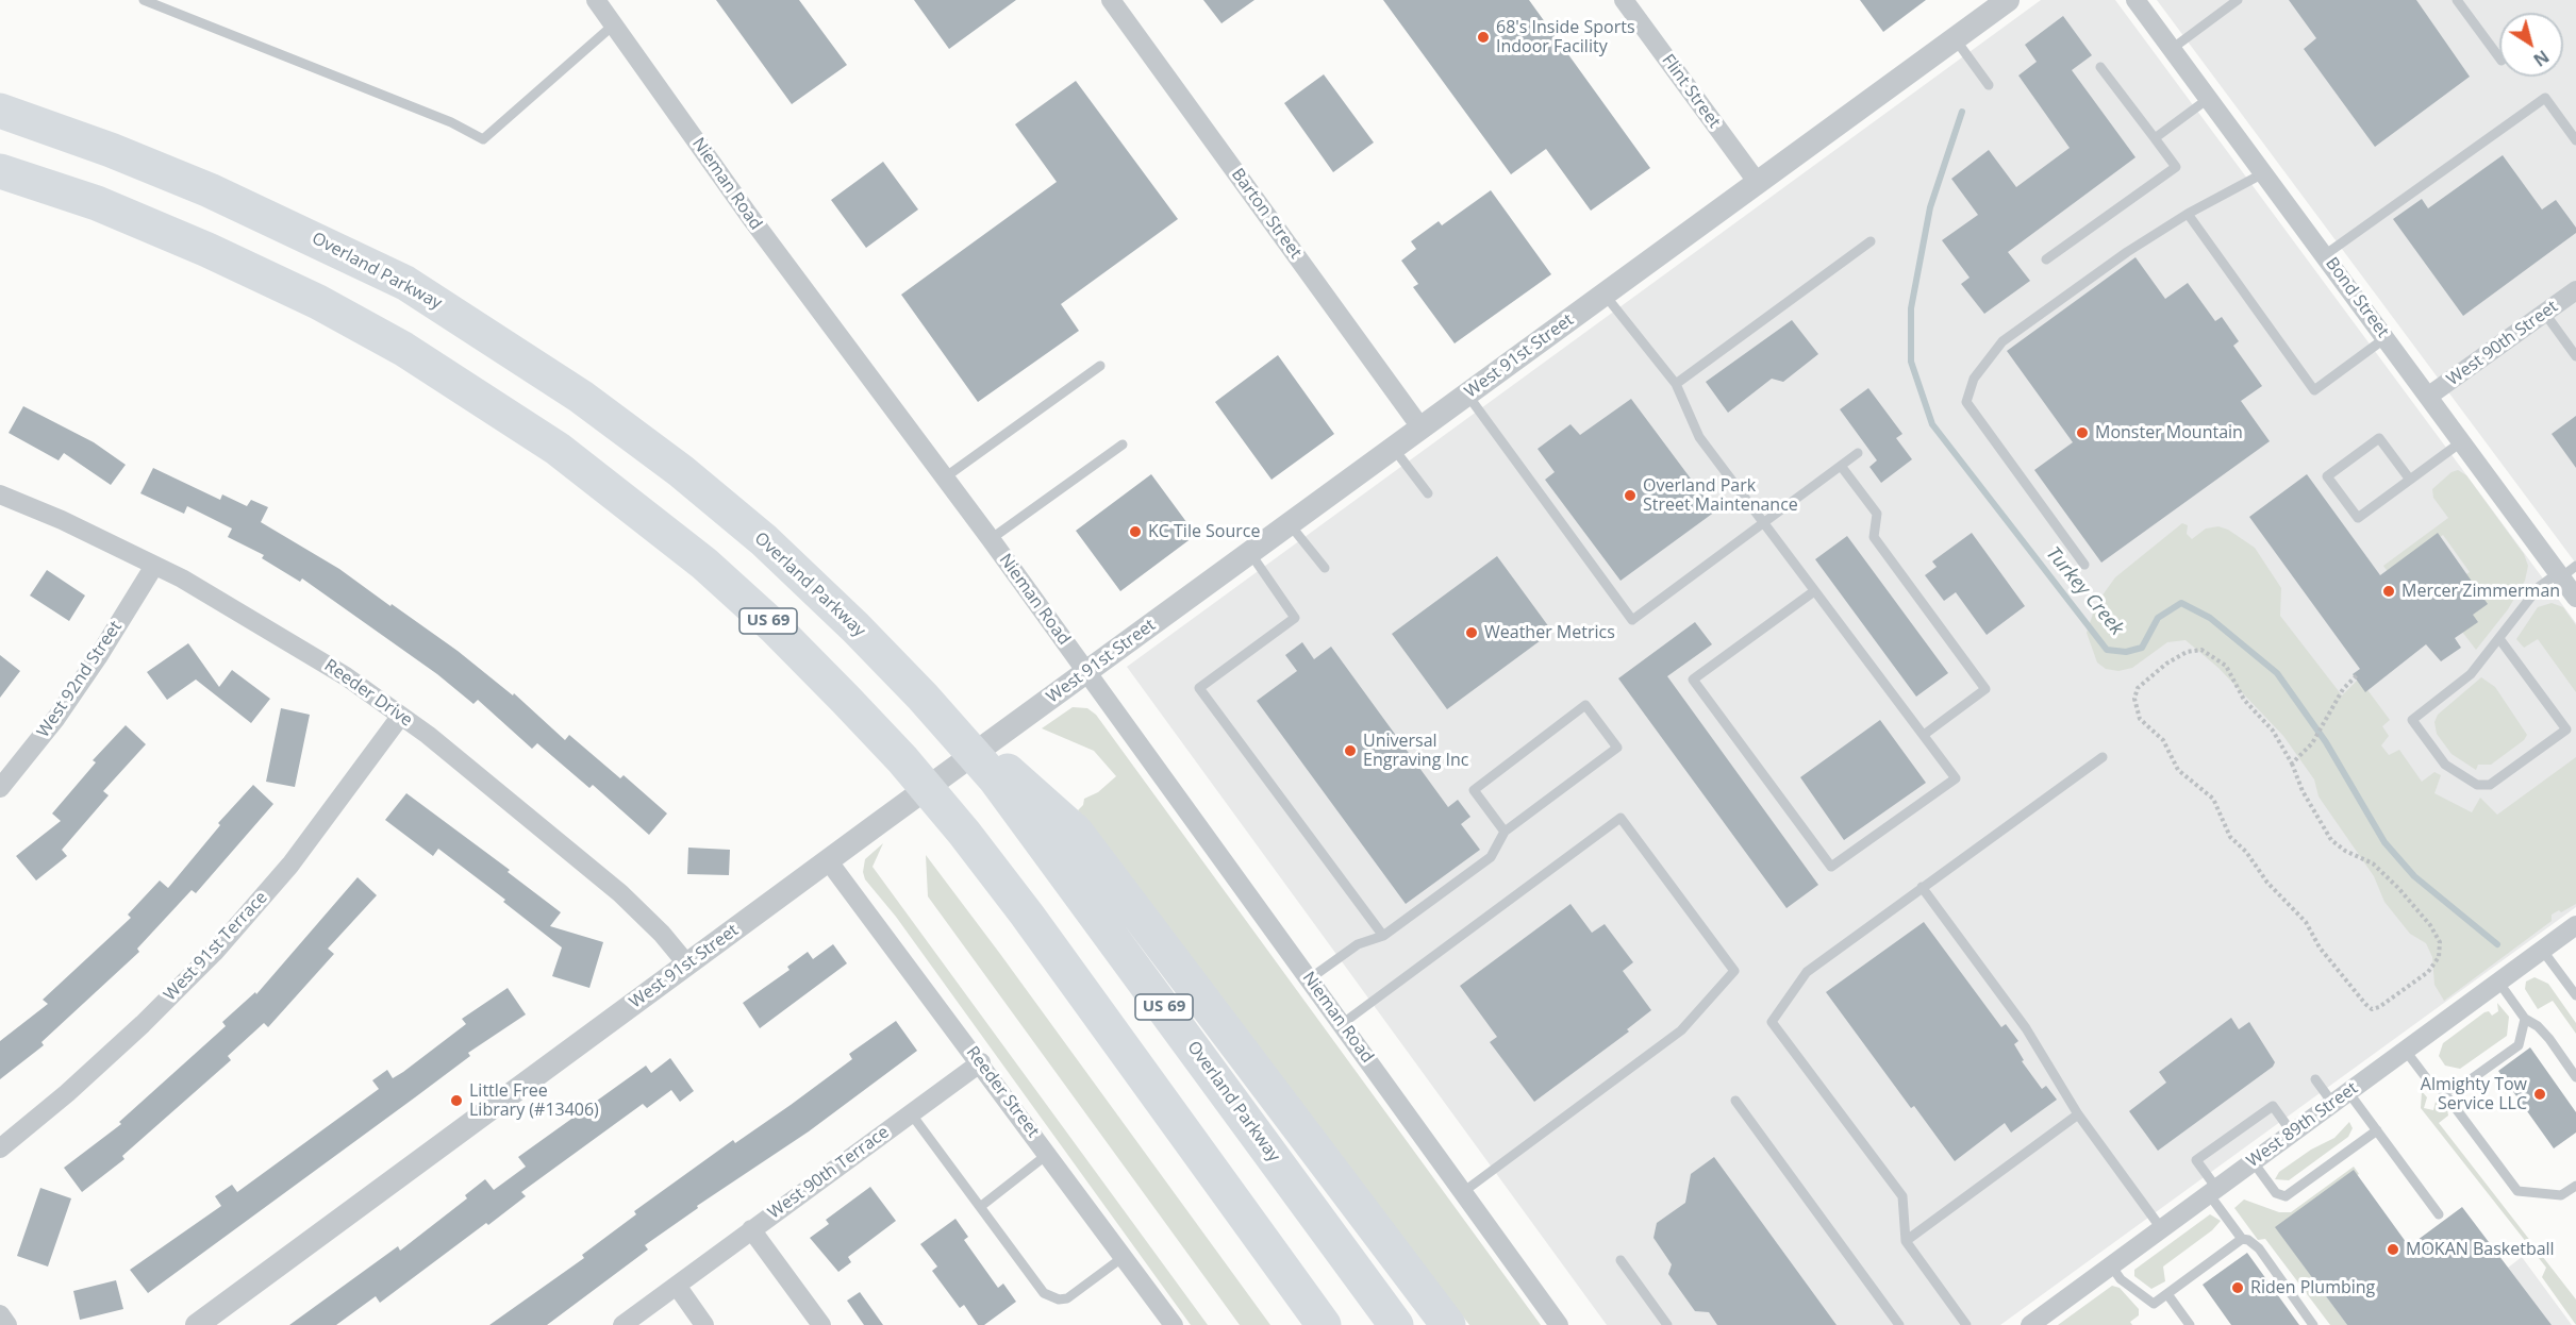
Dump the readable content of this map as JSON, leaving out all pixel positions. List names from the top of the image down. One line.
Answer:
{"streets":{"highway":["Overland Parkway","US 69"],"street":["Flint Street","Nieman Road","Barton Street","Bond Street","West 90th Street","West 91st Street","West 92nd Street","Reeder Drive","West 91st Terrace","Reeder Street","West 89th Street","West 90th Terrace"]},"crossings":[["Flint Street","West 91st Street"],["Nieman Road","West 91st Street"],["Barton Street","West 91st Street"],["Bond Street","West 90th Street"],["West 91st Street","Reeder Drive"],["West 91st Street","Reeder Street"],["West 92nd Street","Reeder Drive"],["Reeder Drive","West 91st Terrace"],["Reeder Street","West 90th Terrace"]],"water":["Turkey Creek"],"places":["68's Inside Sports Indoor Facility","Monster Mountain","Overland Park Street Maintenance","KC Tile Source","Mercer Zimmerman","Weather Metrics","Universal Engraving Inc","Almighty Tow Service LLC","Little Free Library (#13406)","MOKAN Basketball","Riden Plumbing"],"north":"bottom right"}
